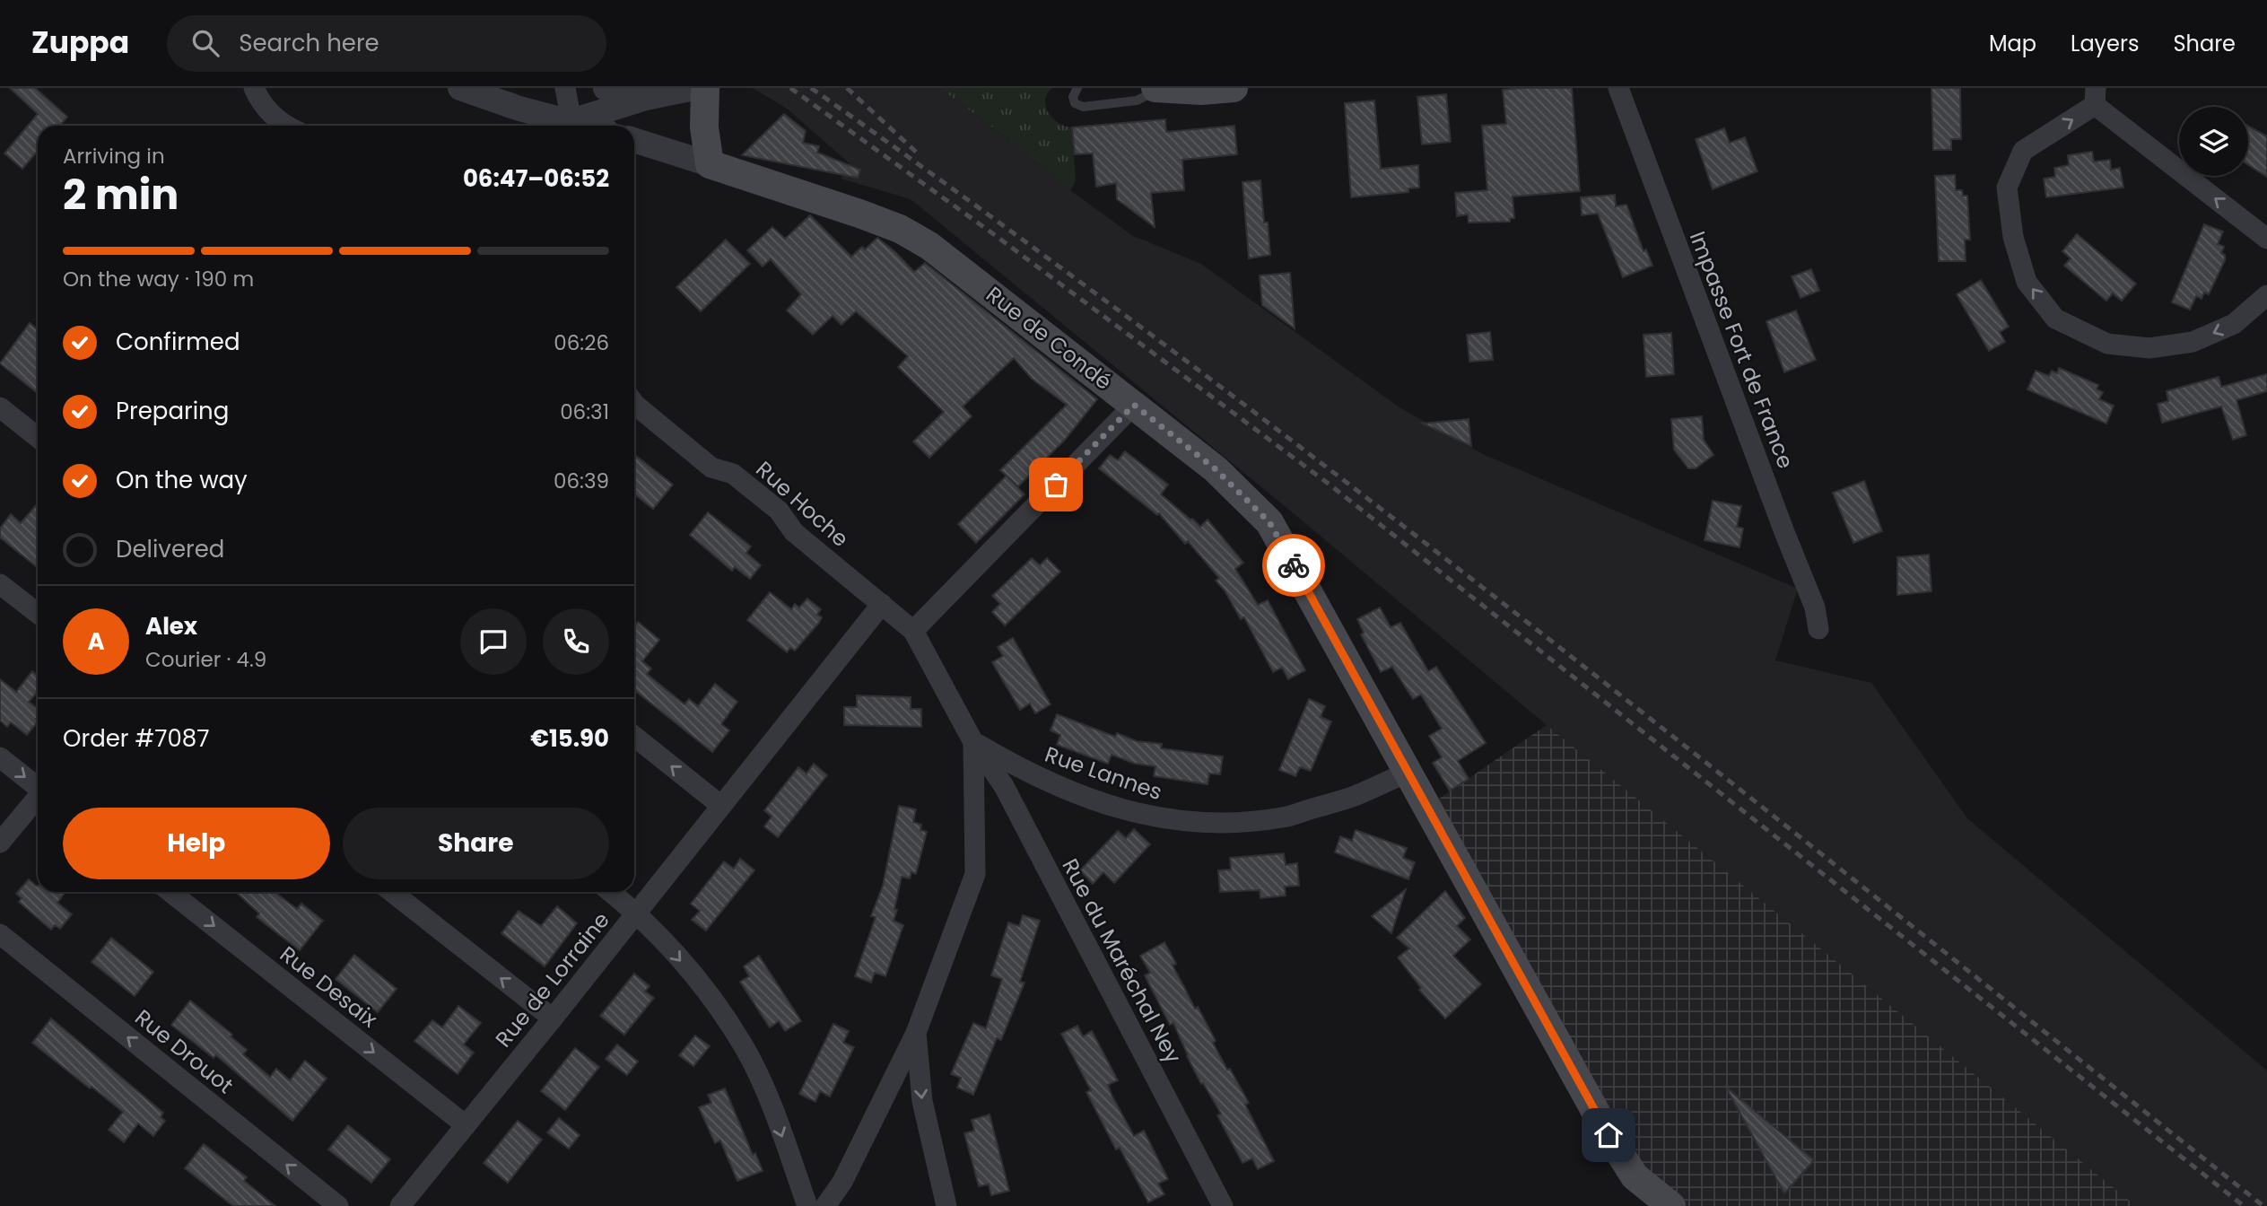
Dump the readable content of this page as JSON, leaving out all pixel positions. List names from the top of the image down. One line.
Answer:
{"streets":{"main road":["Rue de Condé"],"street":["Impasse Fort de France","Rue Hoche","Rue Lannes","Rue du Maréchal Ney","Rue de Lorraine","Rue Desaix","Rue Drouot"]},"crossings":[["Rue de Condé","Rue Lannes"],["Rue Hoche","Rue du Maréchal Ney"],["Rue Hoche","Rue de Lorraine"],["Rue Lannes","Rue du Maréchal Ney"],["Rue de Lorraine","Rue Desaix"]],"one_way":["Rue Drouot"],"page":{"header":"Zuppa","search":"Search here","nav":["Map","Layers","Share"],"heading":["2 min","Arriving in","06:47–06:52"],"panel":["Alex","Courier · 4.9","Order #7087","€15.90"],"bar":"On the way · 190 m","list":[["Confirmed","06:26"],["Preparing","06:31"],["On the way","06:39"],"Delivered"],"round":"A","buttons":["Help","Share"]}}
